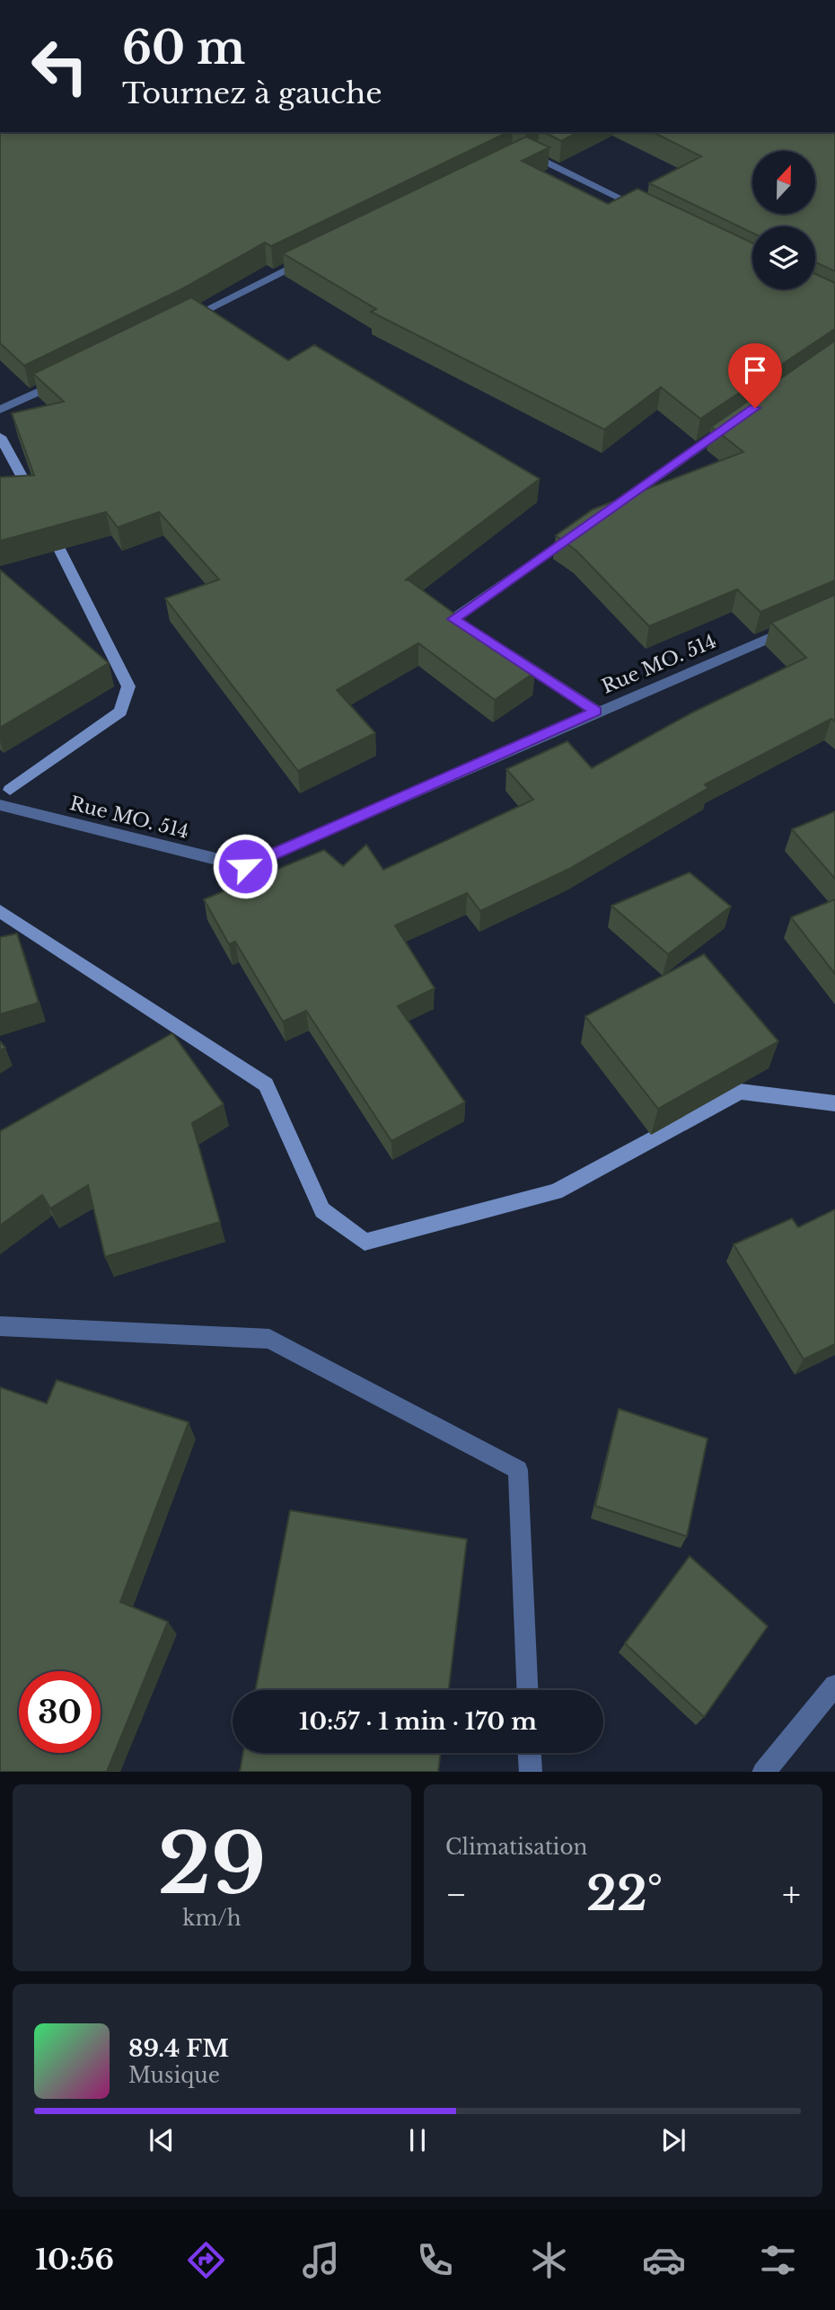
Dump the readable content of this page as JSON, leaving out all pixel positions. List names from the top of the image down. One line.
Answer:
{"streets":{"street":["Rue MO. 514"]},"north":"top","page":{"turn":["60 m","Tournez à gauche"],"limit":"30","trip":"10:57 · 1 min · 170 m","tile":[["29","km/h"],"Climatisation"],"heat":["−","22°","+"],"song":["89.4 FM","Musique"],"tabs":"10:56"}}
